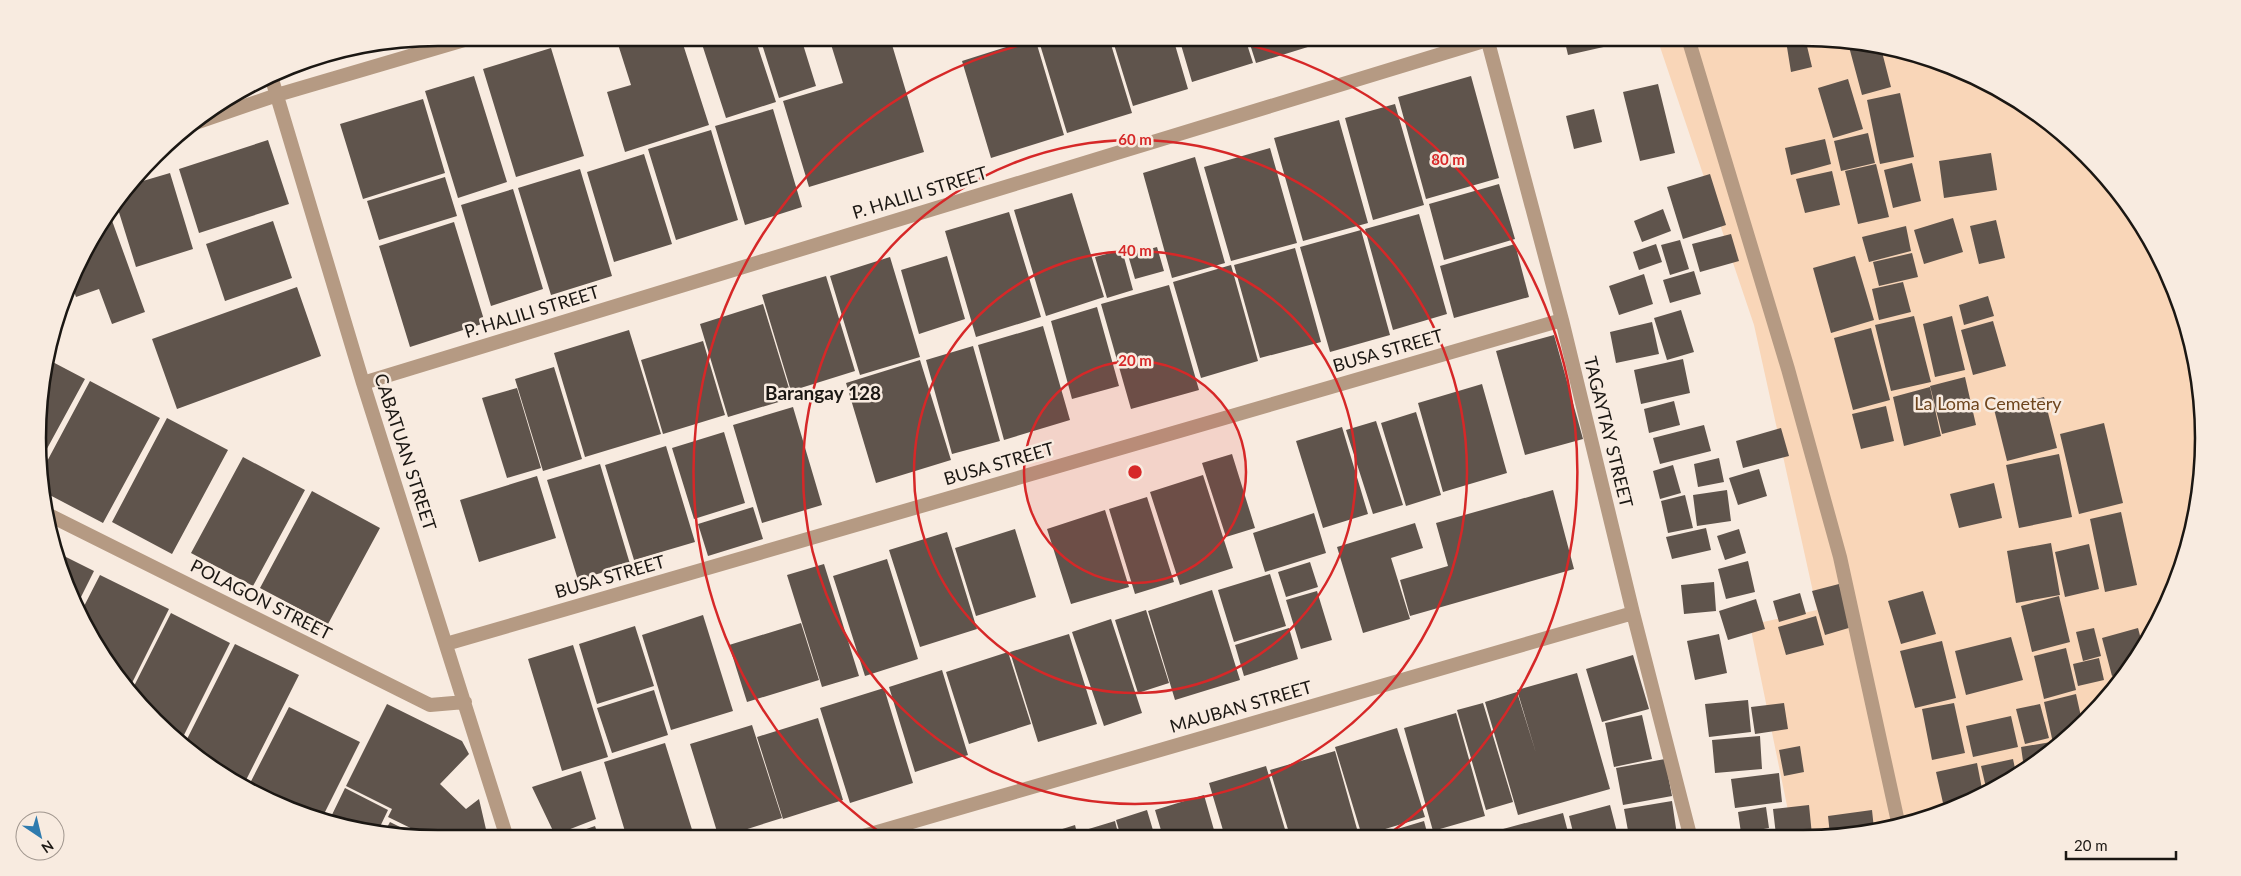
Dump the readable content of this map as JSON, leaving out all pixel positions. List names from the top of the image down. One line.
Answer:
{"streets":{"street":["P. HALILI STREET","BUSA STREET","TAGAYTAY STREET","CABATUAN STREET","POLAGON STREET","MAUBAN STREET"]},"crossings":[["P. HALILI STREET","CABATUAN STREET"],["BUSA STREET","TAGAYTAY STREET"],["BUSA STREET","CABATUAN STREET"],["TAGAYTAY STREET","MAUBAN STREET"],["CABATUAN STREET","POLAGON STREET"]],"districts":["Barangay 128"],"parks":["La Loma Cemetery"],"scale_bar":"20 m","north":"bottom right","rings":["60 m","80 m","40 m","20 m"]}
